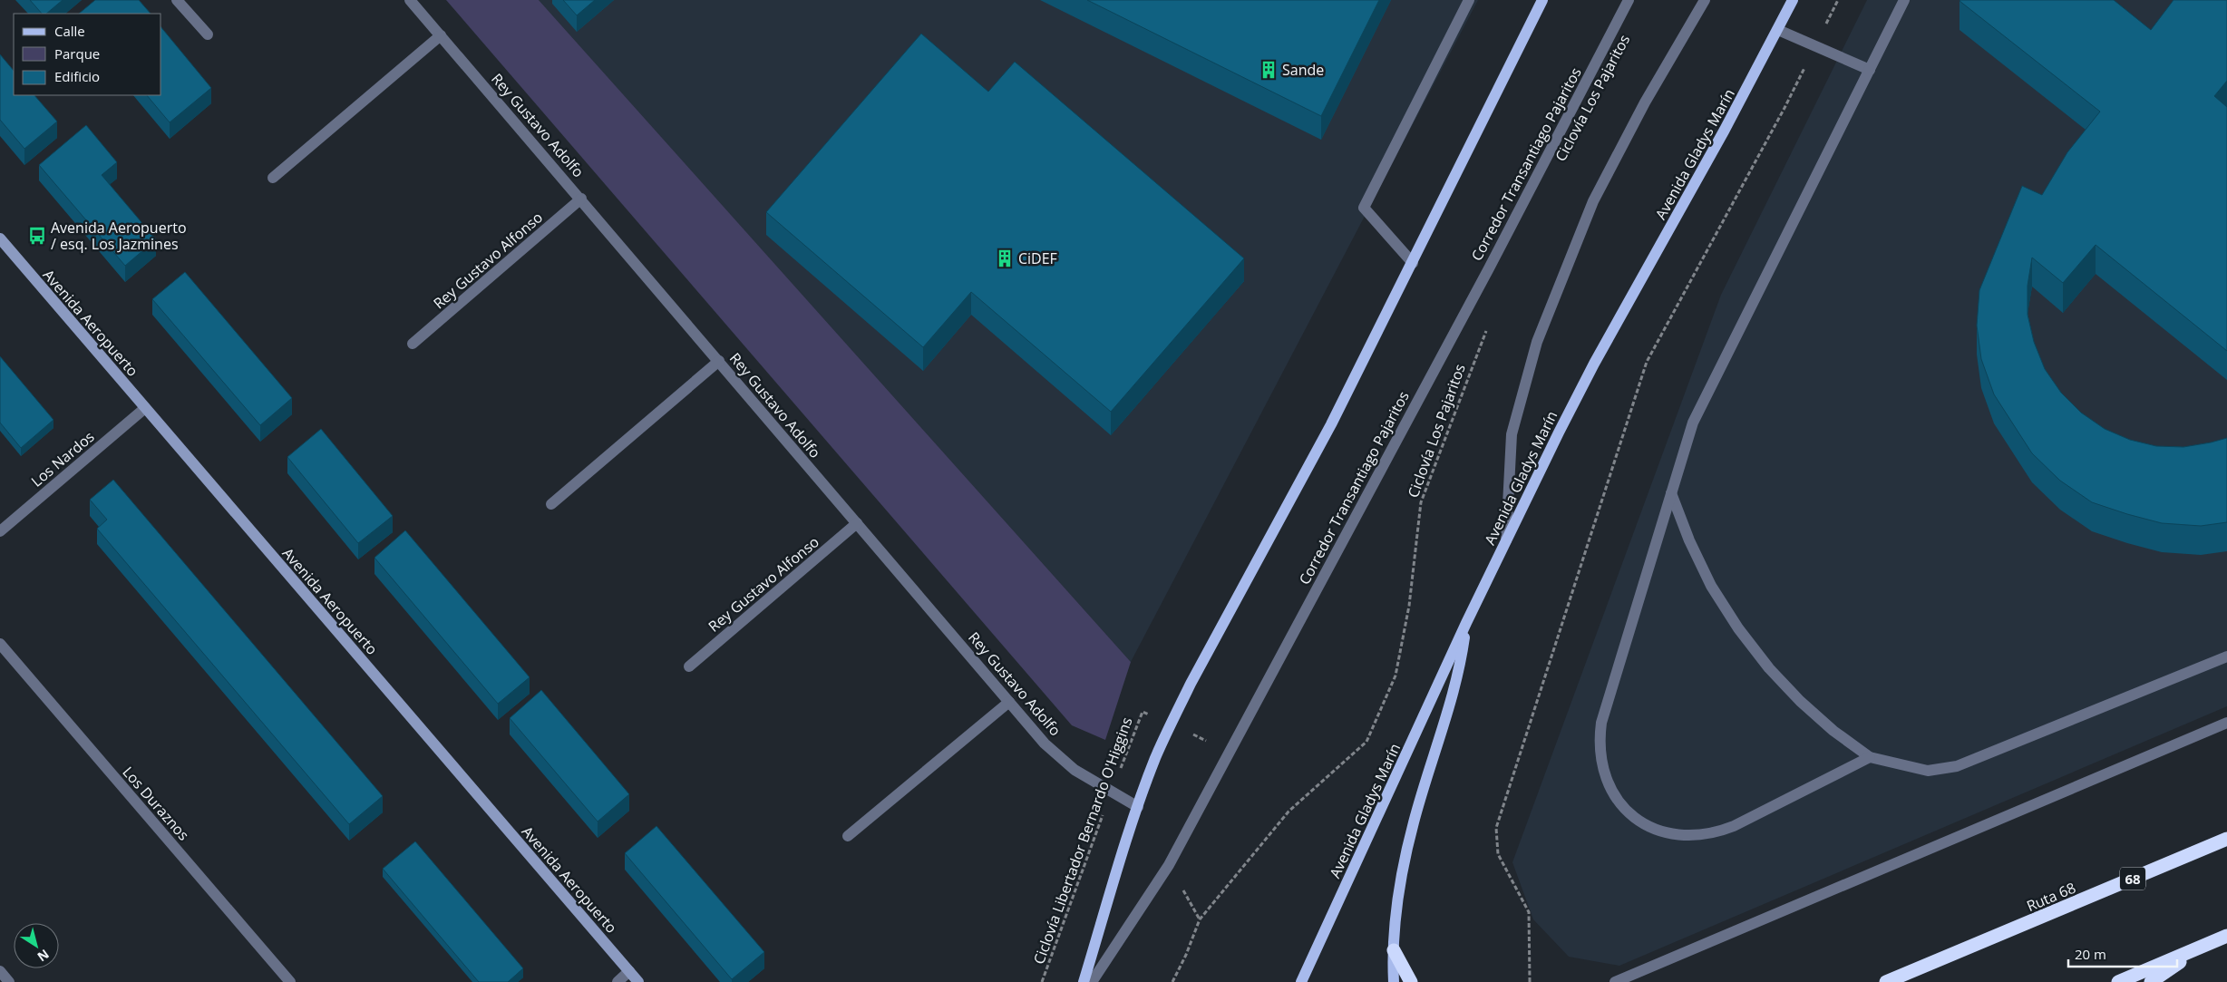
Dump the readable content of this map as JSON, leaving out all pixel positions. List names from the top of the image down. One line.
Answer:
{"streets":{"highway":["68","Ruta 68"],"main road":["Avenida Gladys Marín"],"street":["Rey Gustavo Adolfo","Corredor Transantiago Pajaritos","Rey Gustavo Alfonso","Avenida Aeropuerto","Los Nardos","Los Duraznos"],"path":["Ciclovía Los Pajaritos","Ciclovía Libertador Bernardo O'Higgins"]},"crossings":[["Rey Gustavo Adolfo","Rey Gustavo Alfonso"],["Rey Gustavo Adolfo","Ciclovía Libertador Bernardo O'Higgins"],["Avenida Aeropuerto","Los Nardos"]],"places":{"building":["Sande","CiDEF"],"bus stop":["Avenida Aeropuerto / esq. Los Jazmines"]},"legend":["Calle","Parque","Edificio"],"scale_bar":"20 m","north":"bottom right"}
